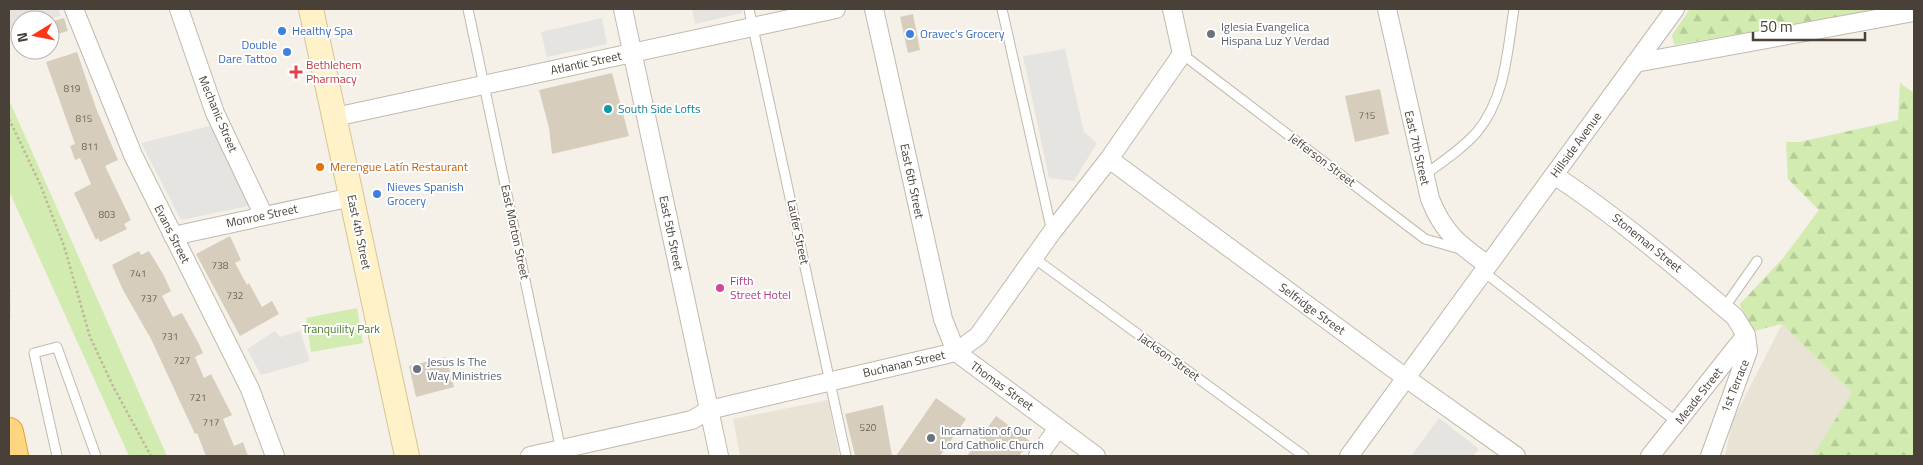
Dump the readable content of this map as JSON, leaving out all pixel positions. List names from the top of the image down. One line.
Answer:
{"streets":{"main road":["East 4th Street"],"street":["Atlantic Street","Mechanic Street","Hillside Avenue","East 7th Street","East 6th Street","Monroe Street","East 5th Street","Evans Street","Stoneman Street","Selfridge Street","Buchanan Street","Thomas Street","1st Terrace","Meade Street"],"lane":["Jefferson Street","East Morton Street","Laufer Street","Jackson Street"]},"crossings":[["Atlantic Street","East 4th Street"],["Atlantic Street","East Morton Street"],["Atlantic Street","Laufer Street"],["Atlantic Street","East 5th Street"],["Mechanic Street","Monroe Street"],["Hillside Avenue","East 7th Street"],["Hillside Avenue","Stoneman Street"],["Hillside Avenue","Selfridge Street"],["East 7th Street","Jefferson Street"],["Jefferson Street","Buchanan Street"],["East 6th Street","Buchanan Street"],["East 6th Street","Thomas Street"],["Monroe Street","East 4th Street"],["Monroe Street","Evans Street"],["East Morton Street","Buchanan Street"],["Laufer Street","Buchanan Street"],["East 5th Street","Buchanan Street"],["Selfridge Street","Buchanan Street"],["Jackson Street","Buchanan Street"],["Buchanan Street","Thomas Street"],["1st Terrace","Meade Street"]],"parks":["Tranquility Park"],"places":{"other":["Healthy Spa","Oravec's Grocery","Iglesia Evangelica Hispana Luz Y Verdad","Double Dare Tattoo","South Side Lofts","Merengue Latín Restaurant","Nieves Spanish Grocery","Fifth Street Hotel","Jesus Is The Way Ministries","Incarnation of Our Lord Catholic Church"],"health":["Bethlehem Pharmacy"]},"house_numbers":["819","715","815","811","803","738","741","732","737","731","727","721","717","520"],"scale_bar":"50 m","north":"left"}
